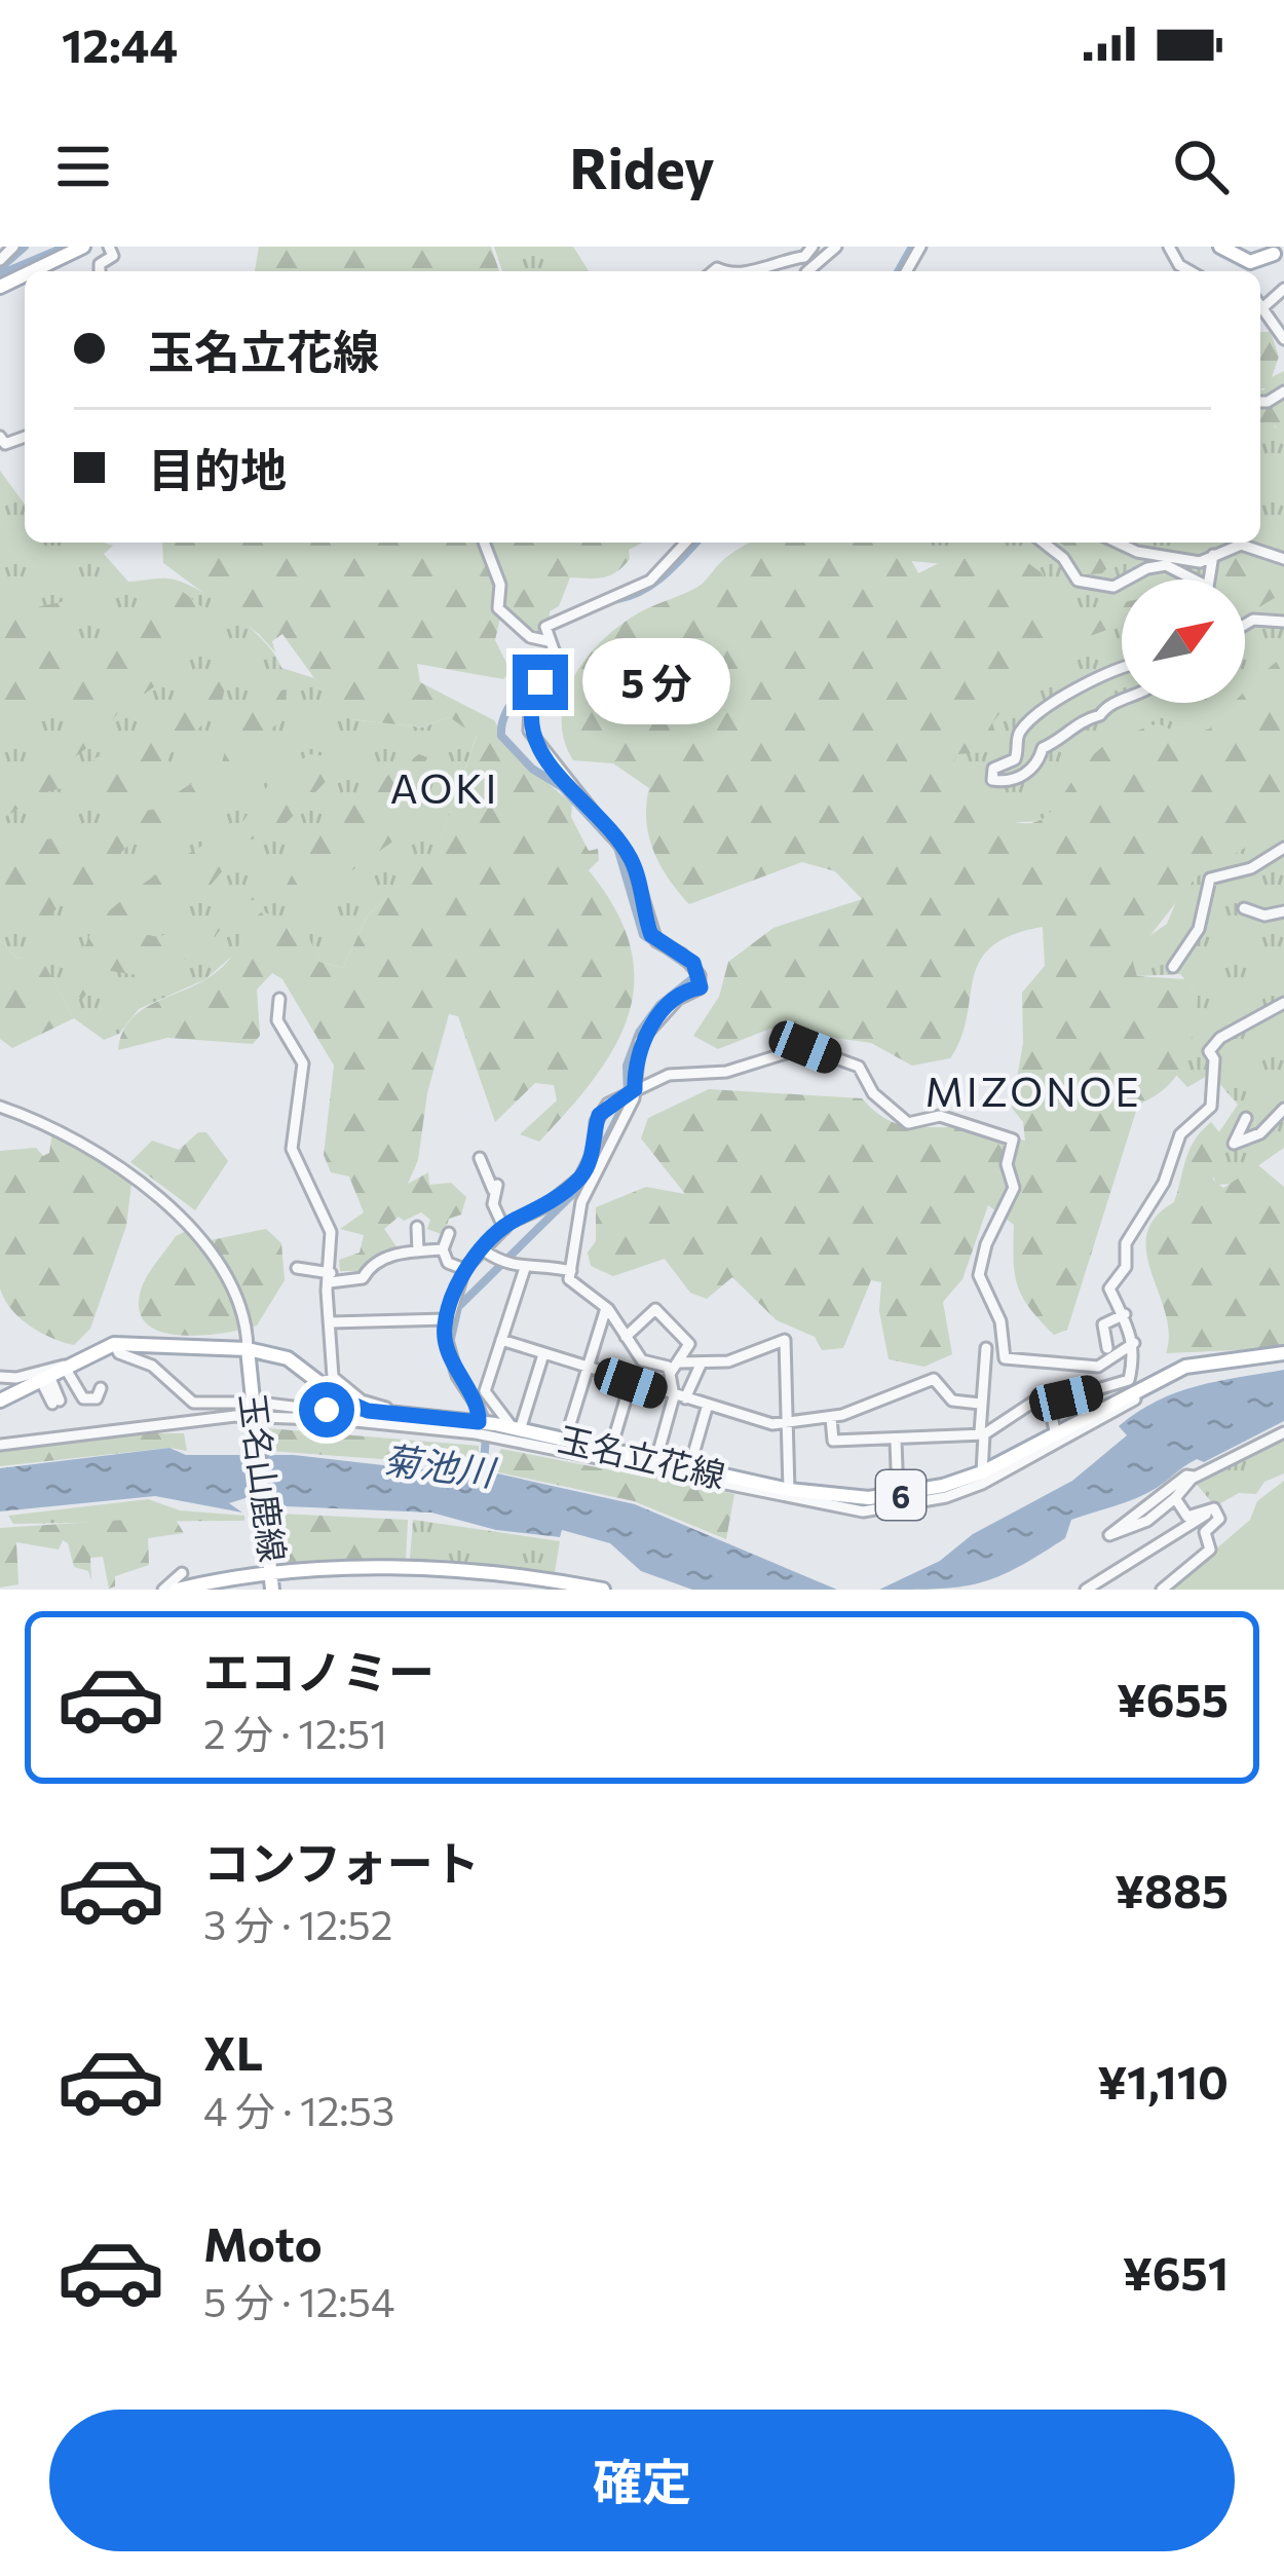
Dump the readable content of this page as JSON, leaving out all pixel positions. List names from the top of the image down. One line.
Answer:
{"streets":{"main road":["玉名立花線","玉名山鹿線","6"]},"crossings":[["玉名立花線","玉名山鹿線"],["玉名立花線","6"]],"districts":["AOKI","MIZONOE"],"water":["菊池川"],"north":"top right","page":{"status":"12:44","header":"Ridey","banner":["玉名立花線","目的地"],"bubble":"5 分","list":[{"name":"エコノミー","note":"2 分 · 12:51","value":"¥655"},{"name":"コンフォート","note":"3 分 · 12:52","value":"¥885"},{"name":"XL","note":"4 分 · 12:53","value":"¥1,110"},{"name":"Moto","note":"5 分 · 12:54","value":"¥651"}],"buttons":"確定"}}
